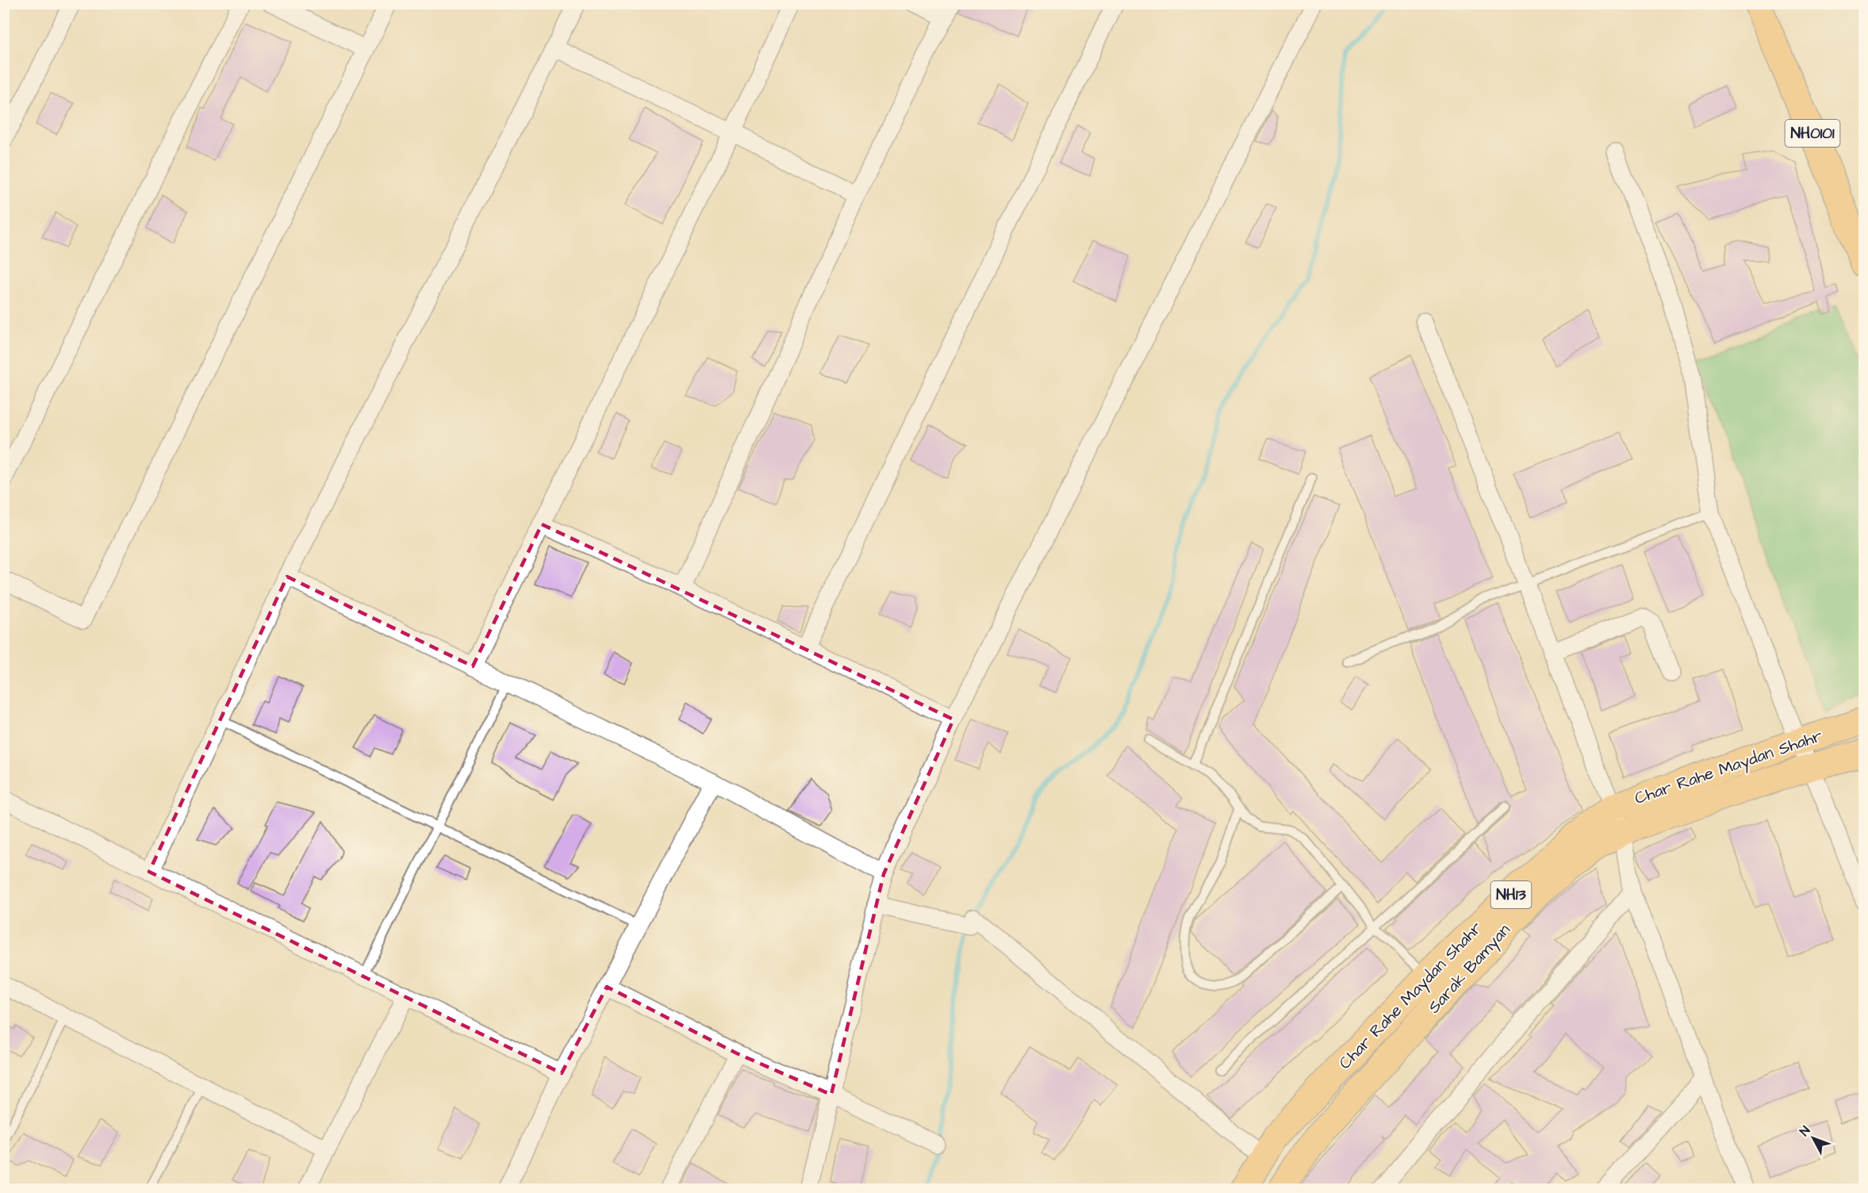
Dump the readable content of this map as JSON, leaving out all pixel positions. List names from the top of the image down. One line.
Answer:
{"streets":{"main road":["NH0101","Char Rahe Maydan Shahr","NH13","Sarak Bamyan"]},"crossings":[["Char Rahe Maydan Shahr","Sarak Bamyan"]],"north":"top left"}
